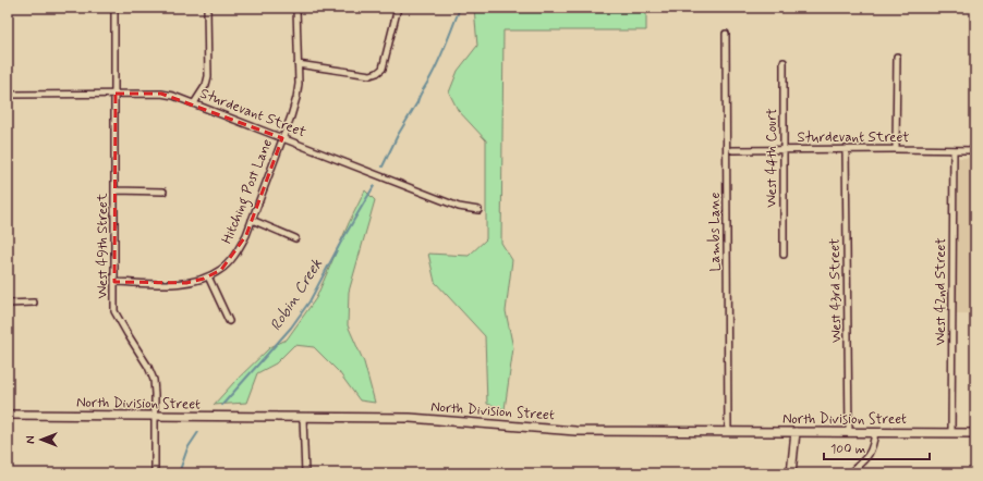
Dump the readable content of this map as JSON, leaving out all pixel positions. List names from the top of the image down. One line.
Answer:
{"streets":{"main road":["North Division Street"],"street":["Sturdevant Street","West 44th Court","Hitching Post Lane","Lambs Lane","West 49th Street","West 43rd Street","West 42nd Street"]},"crossings":[["Sturdevant Street","West 44th Court"],["Sturdevant Street","Hitching Post Lane"],["Sturdevant Street","West 49th Street"],["Sturdevant Street","West 43rd Street"],["Sturdevant Street","West 42nd Street"],["Hitching Post Lane","West 49th Street"],["Lambs Lane","North Division Street"],["West 49th Street","North Division Street"],["West 43rd Street","North Division Street"],["West 42nd Street","North Division Street"]],"water":["Robin Creek"],"scale_bar":"100 m","north":"left"}
